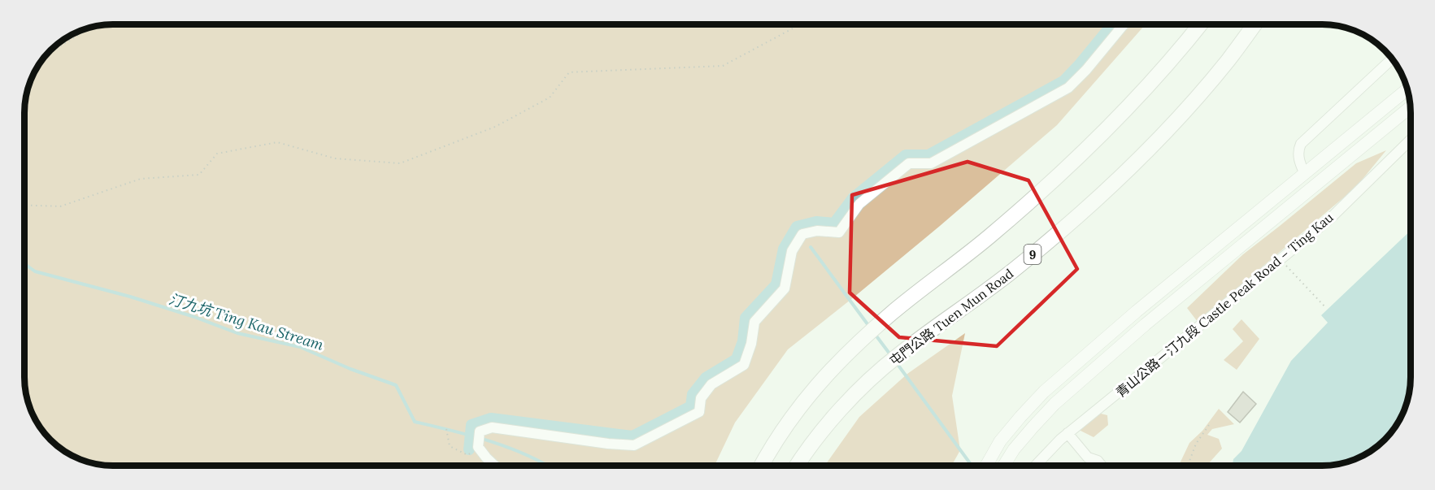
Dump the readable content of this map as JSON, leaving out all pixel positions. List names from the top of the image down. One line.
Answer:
{"streets":{"highway":["9","屯門公路 Tuen Mun Road"],"street":["青山公路－汀九段 Castle Peak Road – Ting Kau"]},"water":["汀九坑 Ting Kau Stream"]}
